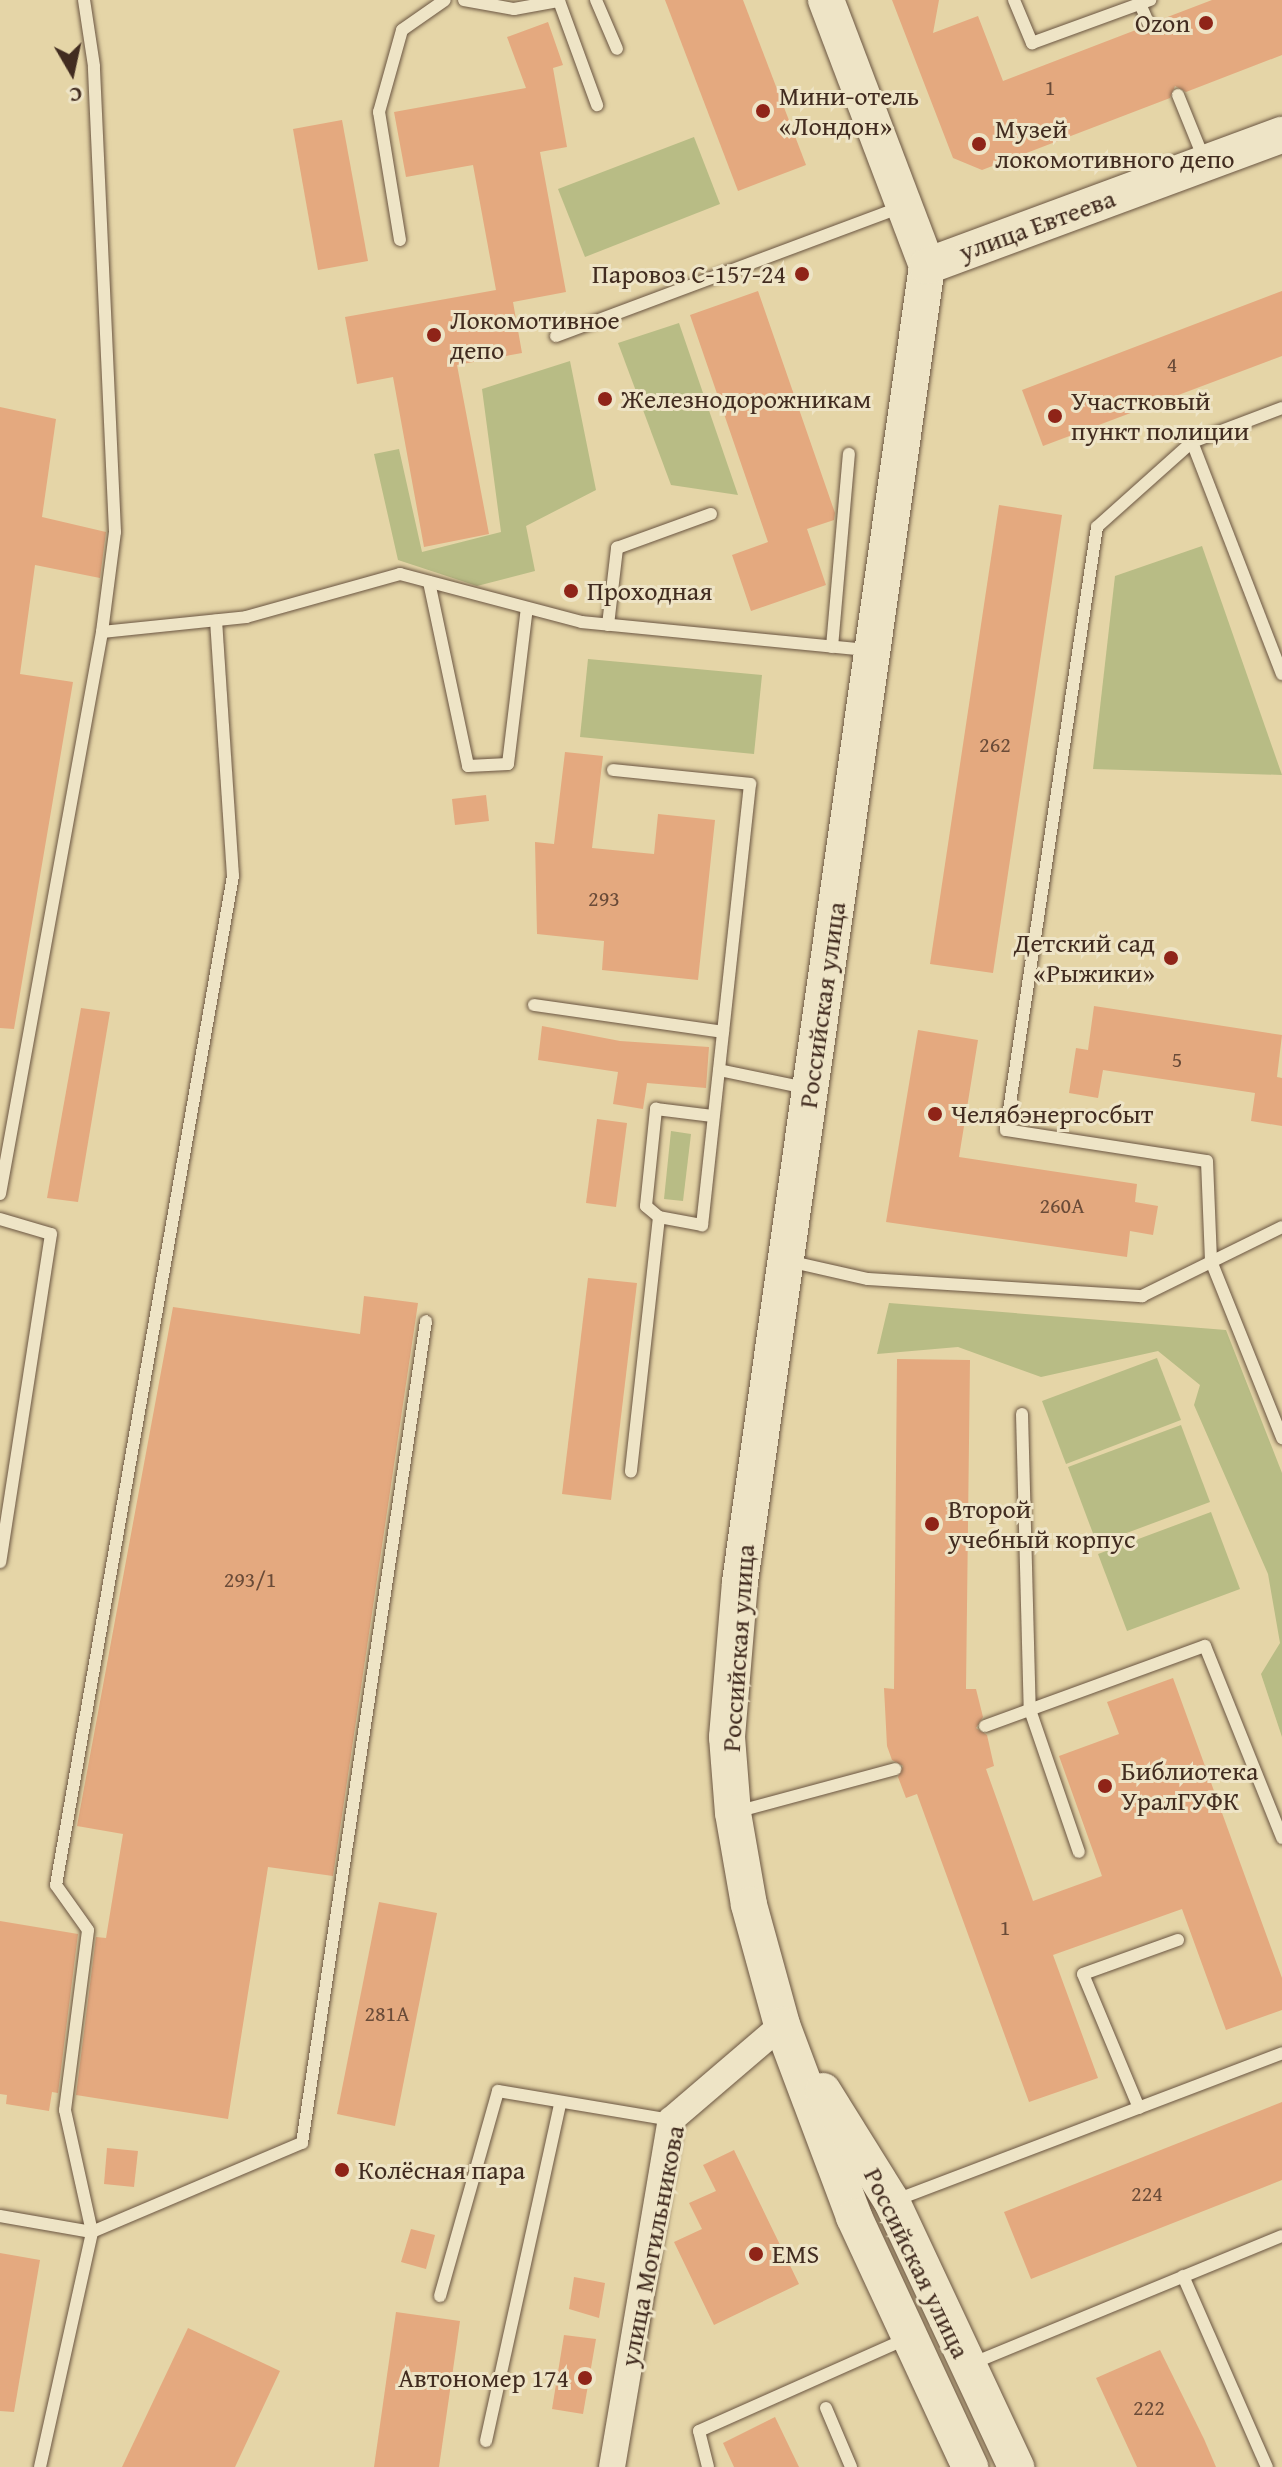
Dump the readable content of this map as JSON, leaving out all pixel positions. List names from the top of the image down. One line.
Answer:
{"streets":{"main road":["улица Евтеева","Российская улица"],"street":["улица Могильникова"]},"crossings":[["улица Евтеева","Российская улица"],["Российская улица","улица Могильникова"]],"places":["Ozon","Мини-отель «Лондон»","Музей локомотивного депо","Паровоз С-157-24","Локомотивное депо","Железнодорожникам","Участковый пункт полиции","Проходная","Детский сад «Рыжики»","Челябэнергосбыт","Второй учебный корпус","Библиотека УралГУФК","Колёсная пара","EMS","Автономер 174"],"house_numbers":["1","4","262","293","5","260А","293/1","1","281А","224","222"],"north":"bottom"}
